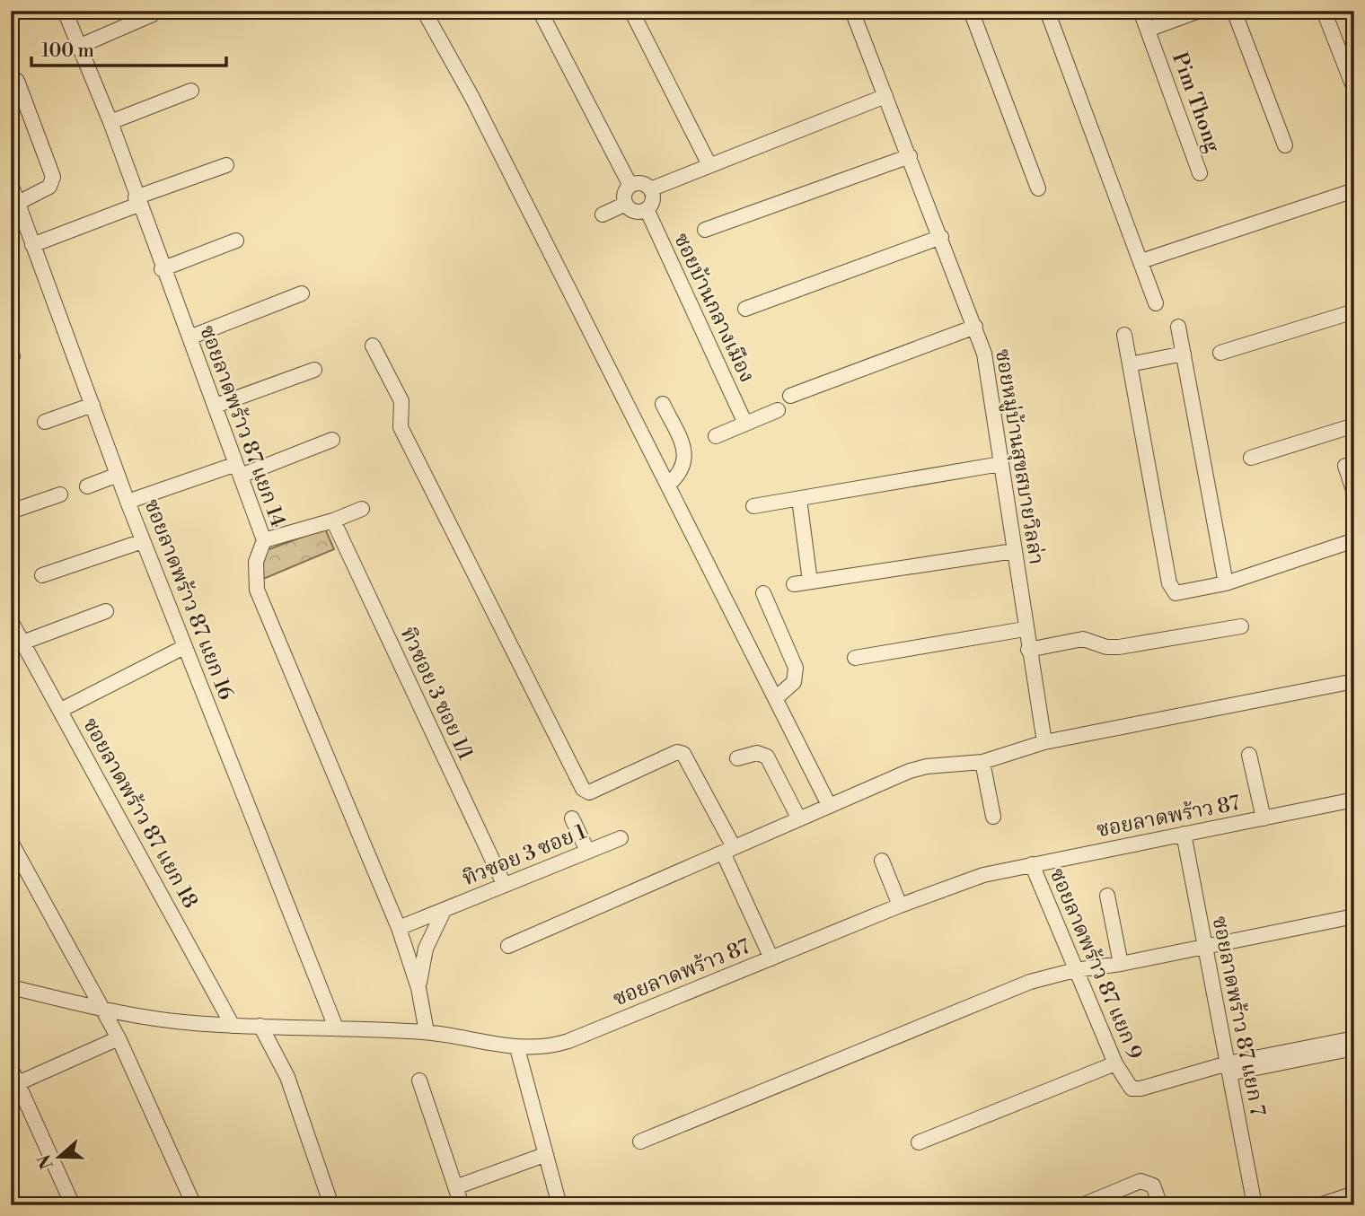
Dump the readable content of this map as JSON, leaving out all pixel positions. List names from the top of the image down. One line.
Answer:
{"streets":{"street":["Pim Thong","ซอยบ้านกลางเมือง","ซอยลาดพร้าว 87 แยก 14","ซอยหมู่บ้านสุขสบายวิลล่า","ซอยลาดพร้าว 87 แยก 16","ทิวซอย 3 ซอย 1/1","ซอยลาดพร้าว 87 แยก 18","ซอยลาดพร้าว 87","ทิวซอย 3 ซอย 1","ซอยลาดพร้าว 87 แยก 9","ซอยลาดพร้าว 87 แยก 7"]},"crossings":[["ซอยลาดพร้าว 87 แยก 14","ซอยลาดพร้าว 87"],["ซอยลาดพร้าว 87 แยก 14","ทิวซอย 3 ซอย 1"],["ซอยลาดพร้าว 87 แยก 16","ซอยลาดพร้าว 87"],["ทิวซอย 3 ซอย 1/1","ทิวซอย 3 ซอย 1"],["ซอยลาดพร้าว 87 แยก 18","ซอยลาดพร้าว 87"],["ซอยลาดพร้าว 87","ซอยลาดพร้าว 87 แยก 9"],["ซอยลาดพร้าว 87","ซอยลาดพร้าว 87 แยก 7"],["ซอยลาดพร้าว 87 แยก 9","ซอยลาดพร้าว 87 แยก 7"]],"scale_bar":"100 m","north":"left"}
